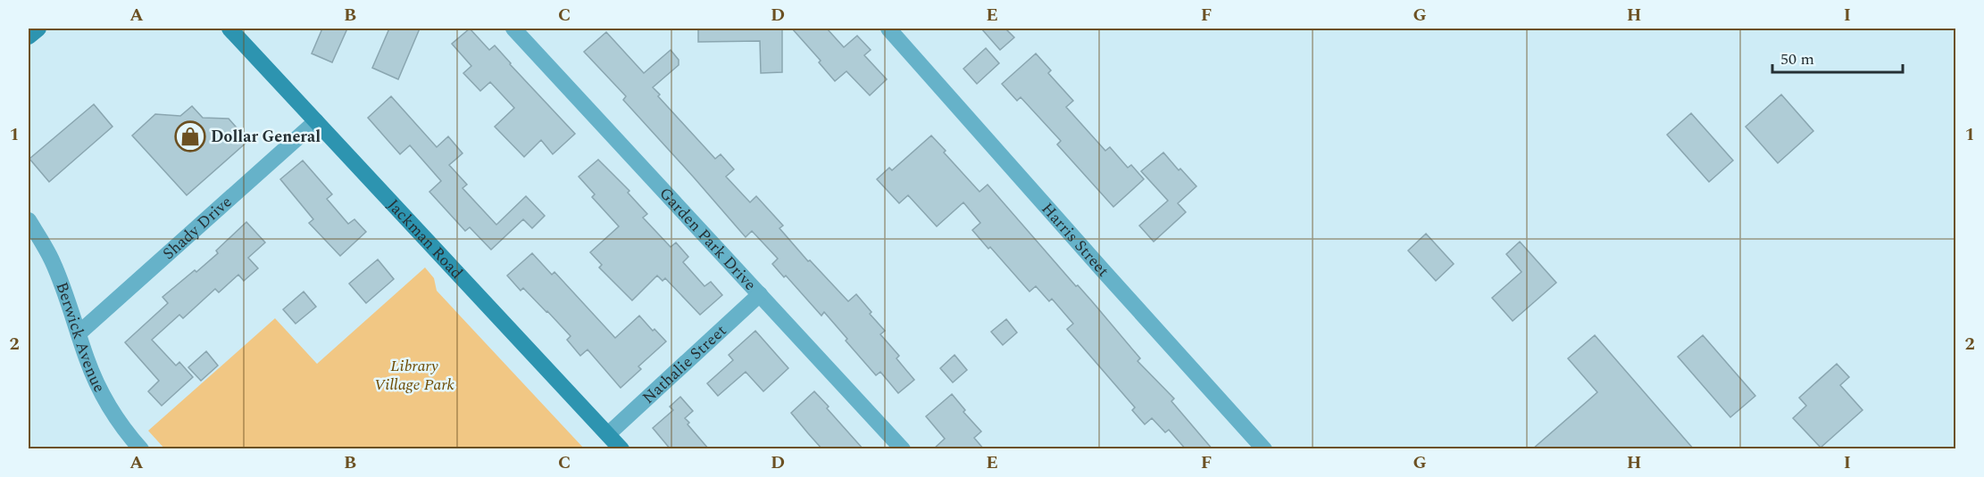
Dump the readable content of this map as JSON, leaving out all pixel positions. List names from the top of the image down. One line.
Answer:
{"streets":{"street":["Shady Drive","Jackman Road","Garden Park Drive","Harris Street","Berwick Avenue","Nathalie Street"]},"crossings":[["Shady Drive","Jackman Road"],["Shady Drive","Berwick Avenue"],["Jackman Road","Nathalie Street"],["Garden Park Drive","Nathalie Street"]],"parks":["Library Village Park"],"places":{"shop":["Dollar General"]},"scale_bar":"50 m","grid":{"columns":["A","B","C","D","E","F","G","H","I"],"rows":["1","2"]}}
